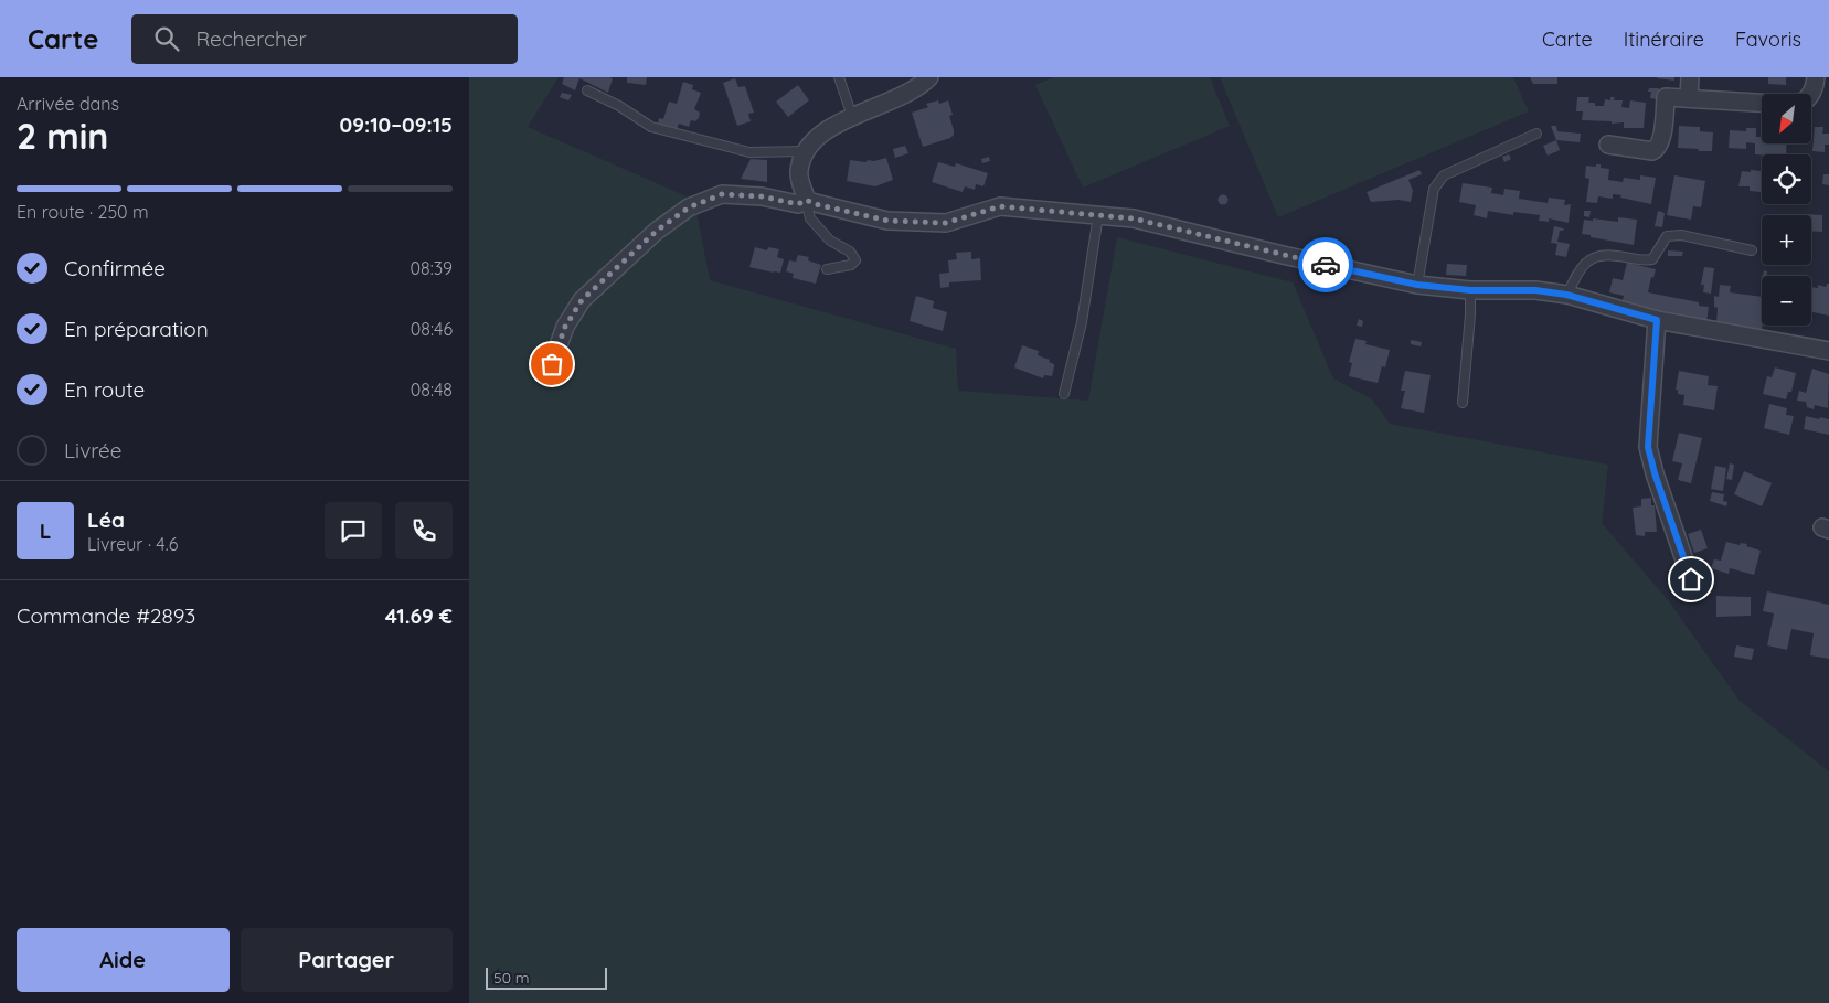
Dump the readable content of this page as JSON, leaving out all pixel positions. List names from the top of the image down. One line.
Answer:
{"scale_bar":"50 m","north":"bottom left","page":{"header":"Carte","search":"Rechercher","nav":["Carte","Itinéraire","Favoris"],"heading":["2 min","Arrivée dans","09:10–09:15"],"panel":["Léa","Livreur · 4.6","Commande #2893","41.69 €"],"map_buttons":["+","−"],"bar":"En route · 250 m","list":[["Confirmée","08:39"],["En préparation","08:46"],["En route","08:48"],"Livrée"],"round":"L","buttons":["Aide","Partager"],"scale":"50 m"}}
